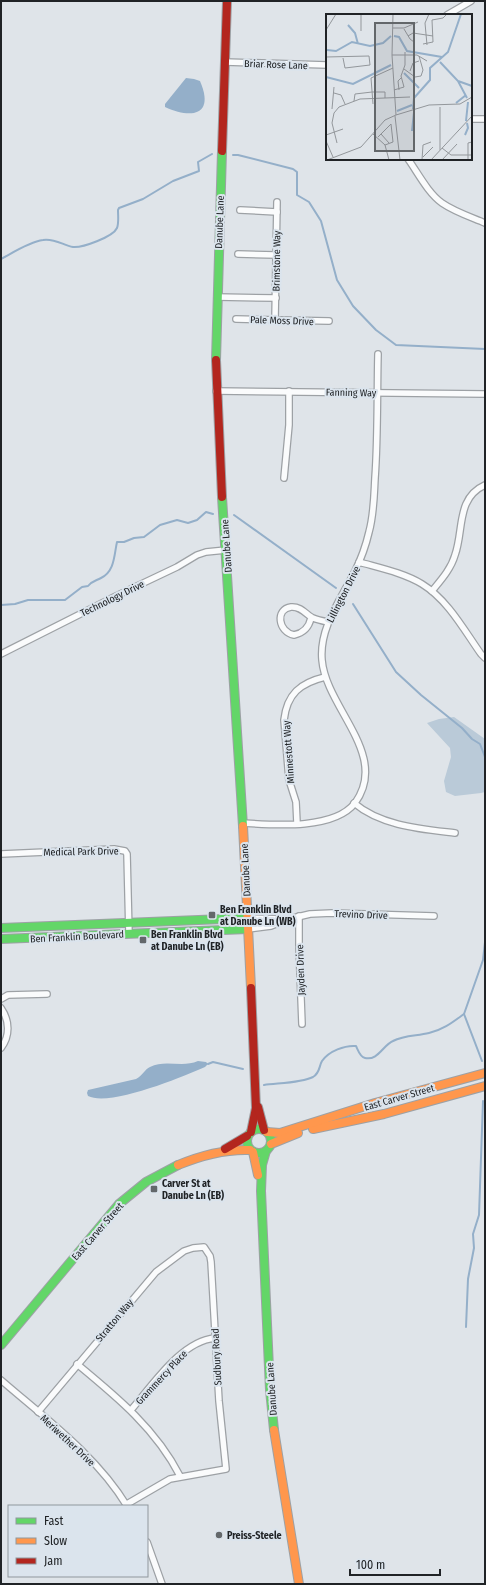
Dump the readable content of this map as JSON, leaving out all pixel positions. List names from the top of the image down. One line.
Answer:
{"streets":{"street":["Briar Rose Lane","Danube Lane","Brimstone Way","Pale Moss Drive","Fanning Way","Lillington Drive","Technology Drive","Minnestott Way","Medical Park Drive","Trevino Drive","Ben Franklin Boulevard","Jayden Drive","East Carver Street","Stratton Way","Sudbury Road","Grammercy Place","Meriwether Drive"]},"crossings":[["Briar Rose Lane","Danube Lane"],["Danube Lane","Fanning Way"],["Danube Lane","Lillington Drive"],["Danube Lane","Technology Drive"],["Danube Lane","Trevino Drive"],["Danube Lane","Ben Franklin Boulevard"],["Danube Lane","East Carver Street"],["Brimstone Way","Pale Moss Drive"],["Fanning Way","Lillington Drive"],["Lillington Drive","Minnestott Way"],["Medical Park Drive","Ben Franklin Boulevard"],["Trevino Drive","Ben Franklin Boulevard"],["Trevino Drive","Jayden Drive"],["Stratton Way","Sudbury Road"],["Stratton Way","Meriwether Drive"],["Sudbury Road","Grammercy Place"]],"places":{"transit":["Ben Franklin Blvd at Danube Ln (WB)","Ben Franklin Blvd at Danube Ln (EB)","Carver St at Danube Ln (EB)"],"other":["Preiss-Steele"]},"legend":["Fast","Slow","Jam"],"scale_bar":"100 m"}
